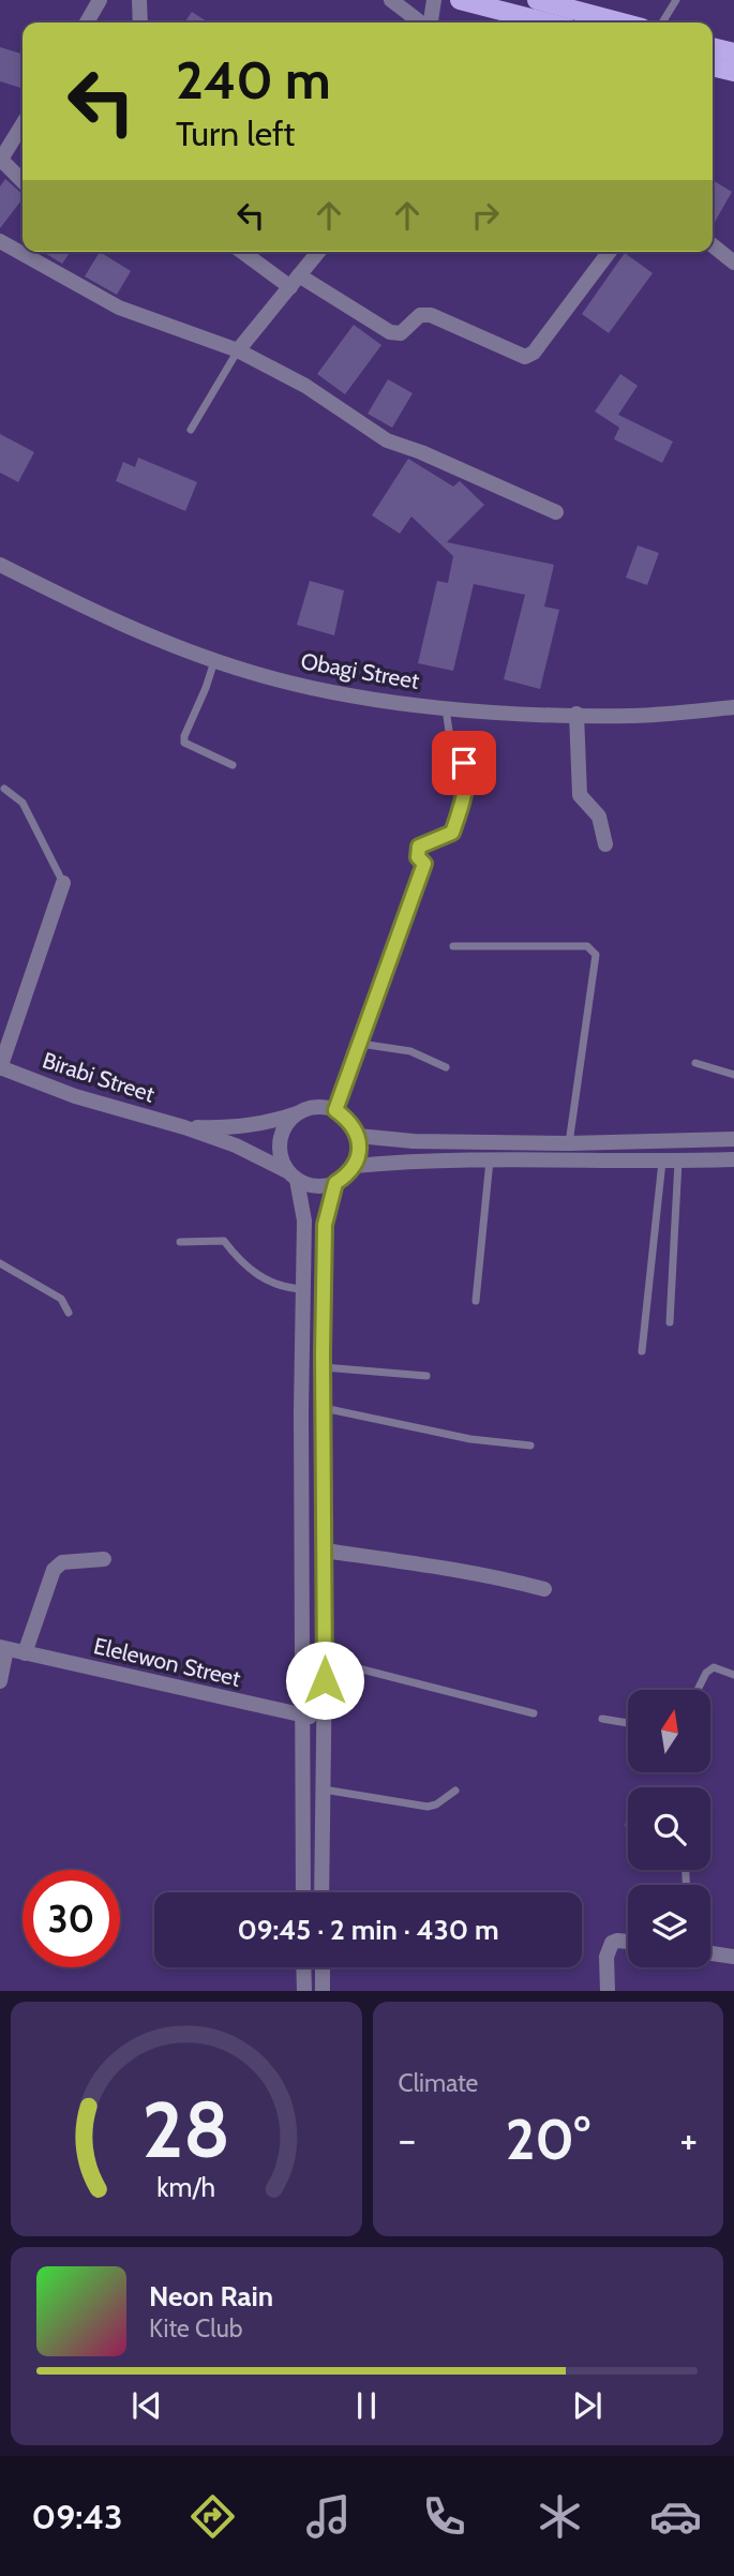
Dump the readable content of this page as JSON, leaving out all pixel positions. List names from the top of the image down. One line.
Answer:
{"streets":{"street":["Obagi Street","Birabi Street","Elelewon Street"]},"north":"top","page":{"turn":["240 m","Turn left"],"limit":"30","trip":"09:45 · 2 min · 430 m","tile":"Climate","heat":["−","20°","+"],"song":["Neon Rain","Kite Club"],"tabs":"09:43","gauge":["28","km/h"]}}
